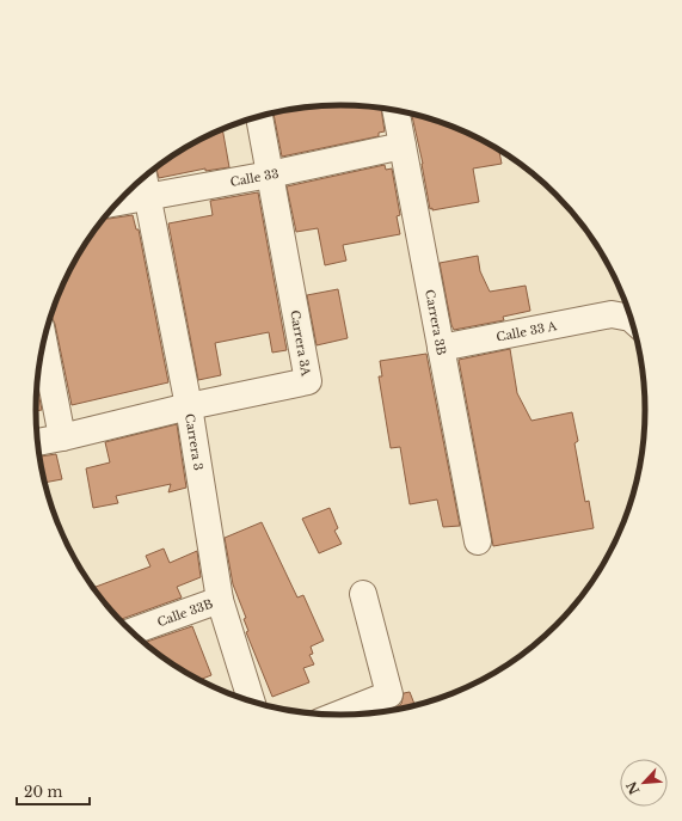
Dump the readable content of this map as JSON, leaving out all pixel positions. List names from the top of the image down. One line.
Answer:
{"streets":{"street":["Calle 33","Carrera 3B","Calle 33 A","Carrera 3A","Carrera 3","Calle 33B"]},"crossings":[["Calle 33","Carrera 3B"],["Calle 33","Carrera 3A"],["Calle 33","Carrera 3"],["Carrera 3B","Calle 33 A"],["Carrera 3A","Carrera 3"],["Carrera 3","Calle 33B"]],"scale_bar":"20 m","north":"bottom left"}
